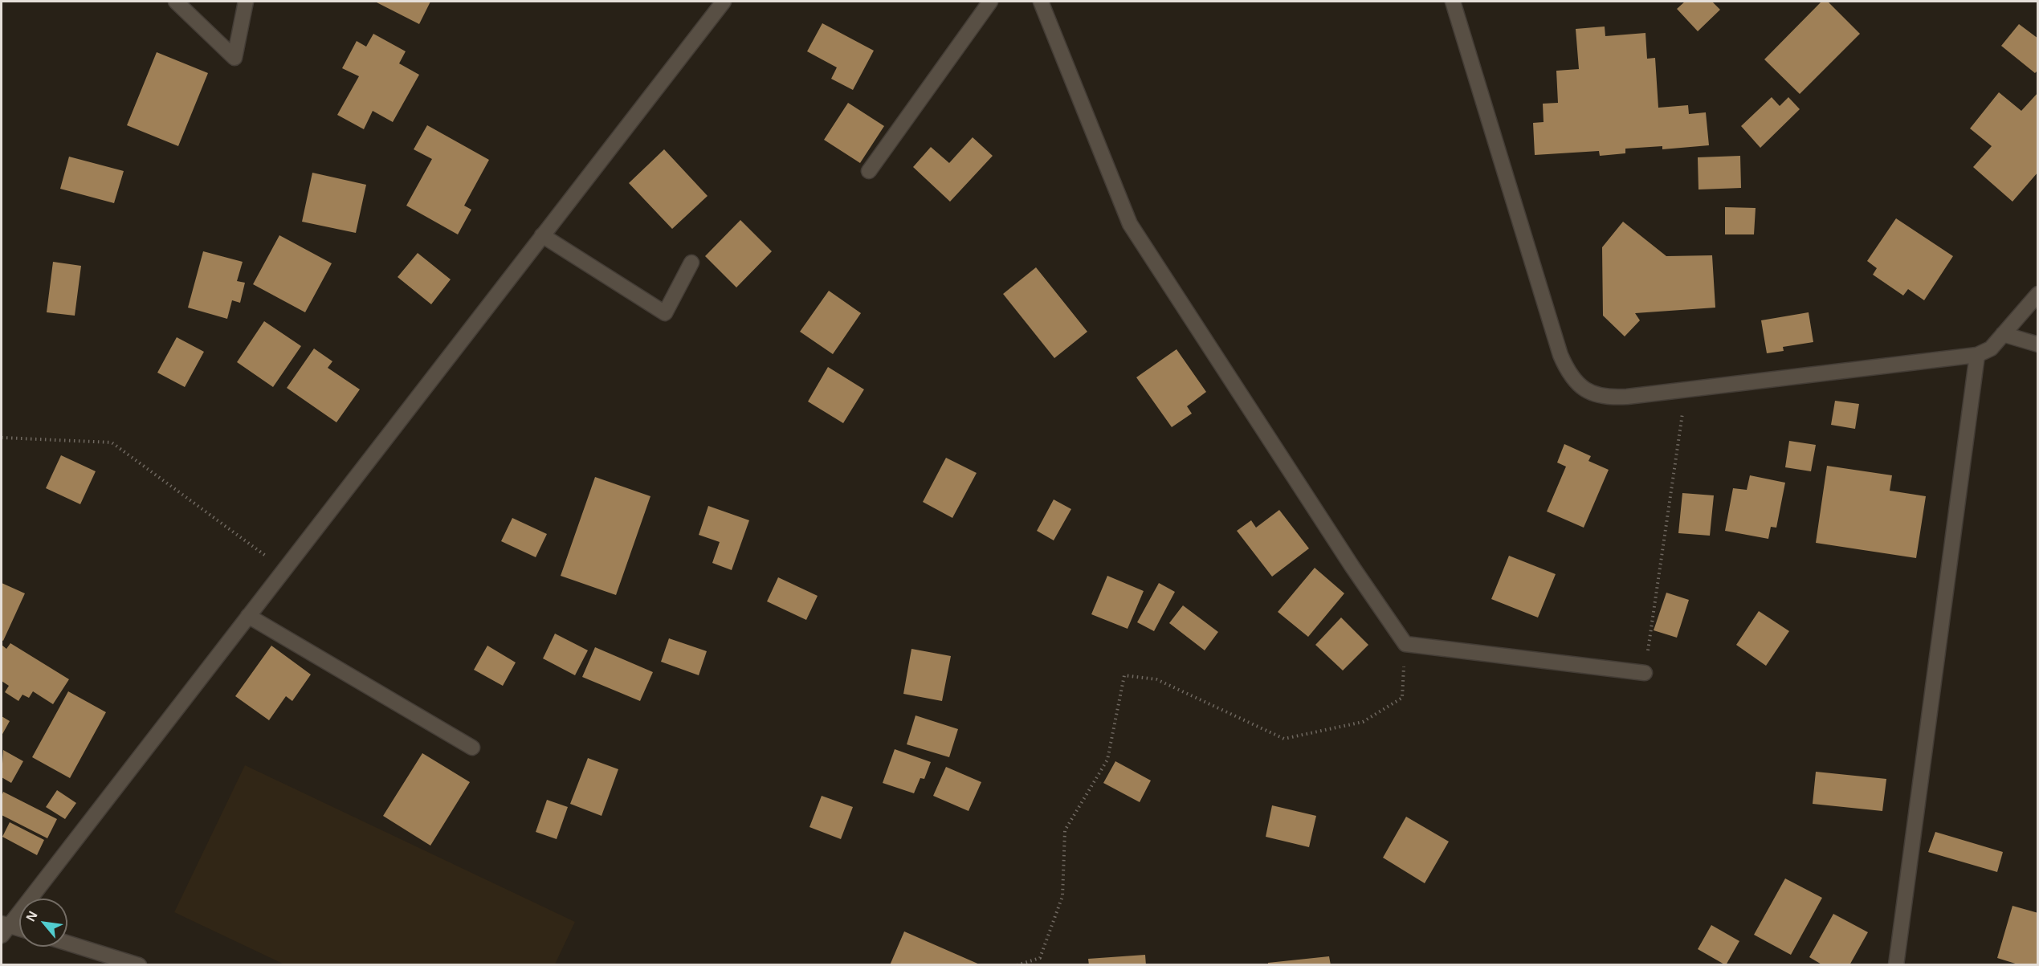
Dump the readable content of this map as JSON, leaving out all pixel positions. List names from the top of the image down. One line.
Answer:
{"north":"top left"}
